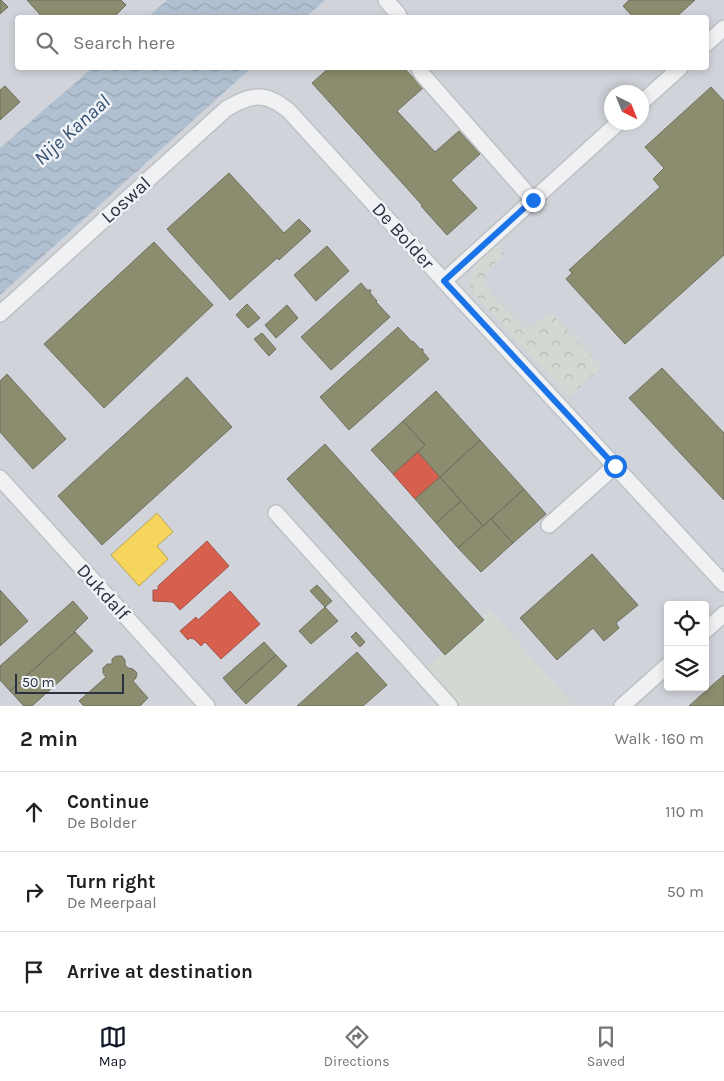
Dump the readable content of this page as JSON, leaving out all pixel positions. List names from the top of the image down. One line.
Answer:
{"streets":{"street":["Loswal","De Bolder","Dukdalf"]},"crossings":[["Loswal","De Bolder"]],"water":["Nije Kanaal"],"scale_bar":"50 m","north":"bottom right","page":{"search":"Search here","scale":"50 m","heading":["2 min","Walk · 160 m"],"list":[["Continue","De Bolder","110 m"],["Turn right","De Meerpaal","50 m"],"Arrive at destination"],"nav":["Map","Directions","Saved"]}}
